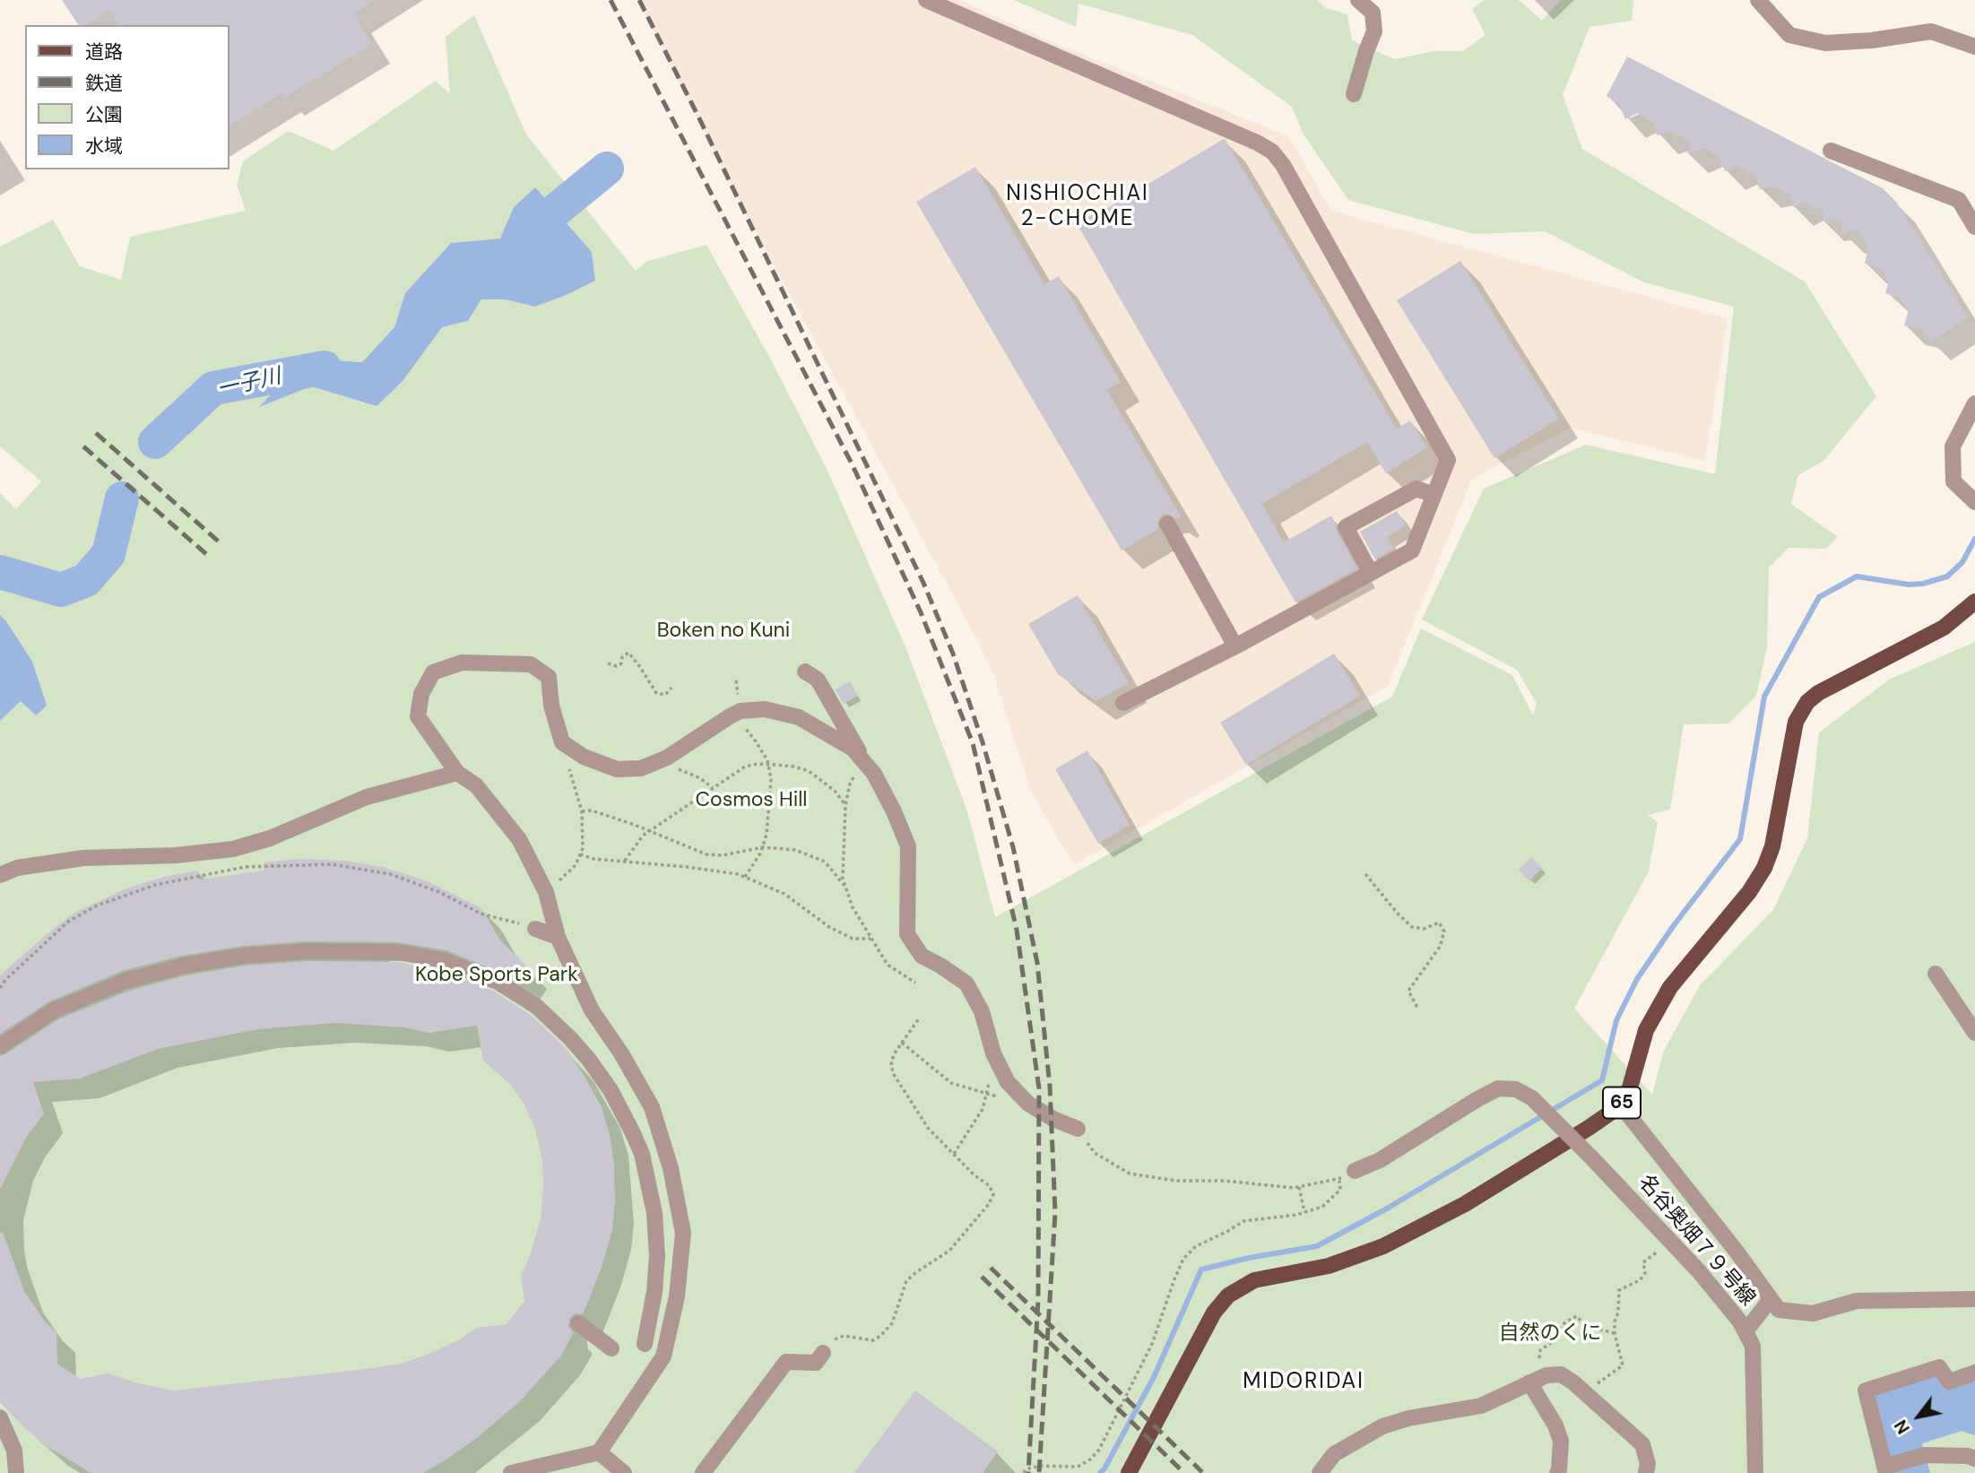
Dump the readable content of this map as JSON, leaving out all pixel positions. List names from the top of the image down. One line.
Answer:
{"streets":{"main road":["65"],"street":["名谷奥畑７９号線"]},"districts":["NISHIOCHIAI 2-CHOME","MIDORIDAI"],"water":["一子川"],"parks":["Boken no Kuni","Cosmos Hill","Kobe Sports Park","自然のくに"],"legend":["道路","鉄道","公園","水域"],"north":"bottom left"}
